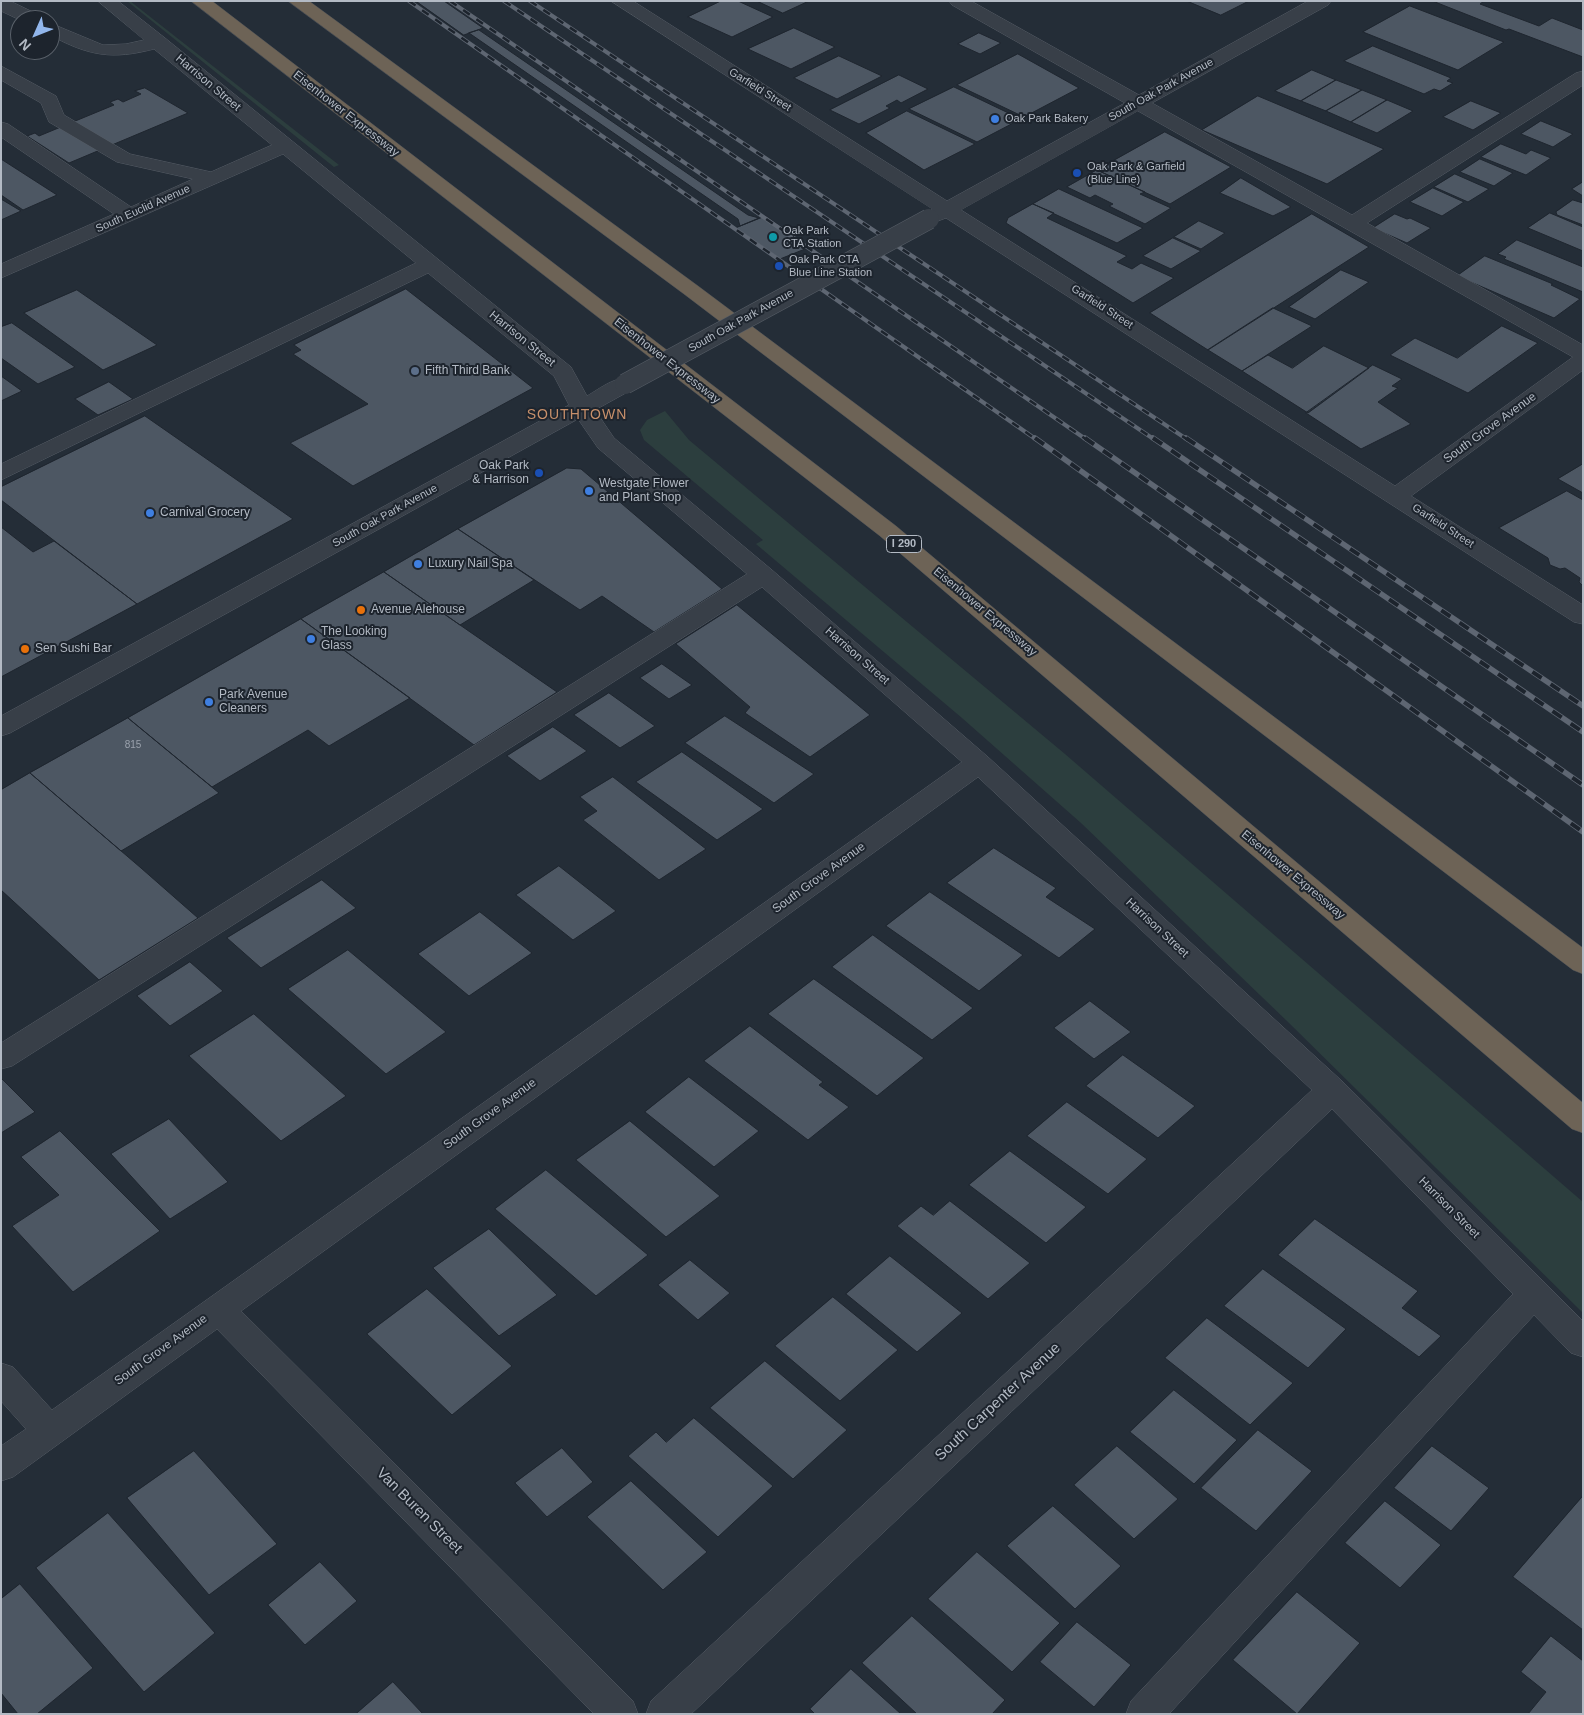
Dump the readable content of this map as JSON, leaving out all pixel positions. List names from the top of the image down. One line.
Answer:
{"streets":{"highway":["Eisenhower Expressway","I 290"],"street":["Harrison Street","Garfield Street","South Oak Park Avenue","South Euclid Avenue","South Grove Avenue","South Carpenter Avenue","Van Buren Street"]},"crossings":[["Harrison Street","South Oak Park Avenue"],["Harrison Street","South Euclid Avenue"],["Harrison Street","South Grove Avenue"],["Harrison Street","South Carpenter Avenue"],["Garfield Street","South Oak Park Avenue"],["Garfield Street","South Grove Avenue"],["South Grove Avenue","Van Buren Street"]],"districts":["SOUTHTOWN"],"places":["Oak Park Bakery","Oak Park & Garfield (Blue Line)","Oak Park CTA Station","Oak Park CTA Blue Line Station","Fifth Third Bank","Oak Park & Harrison","Westgate Flower and Plant Shop","Carnival Grocery","Luxury Nail Spa","Avenue Alehouse","The Looking Glass","Sen Sushi Bar","Park Avenue Cleaners"],"house_numbers":["815"],"north":"bottom left"}
